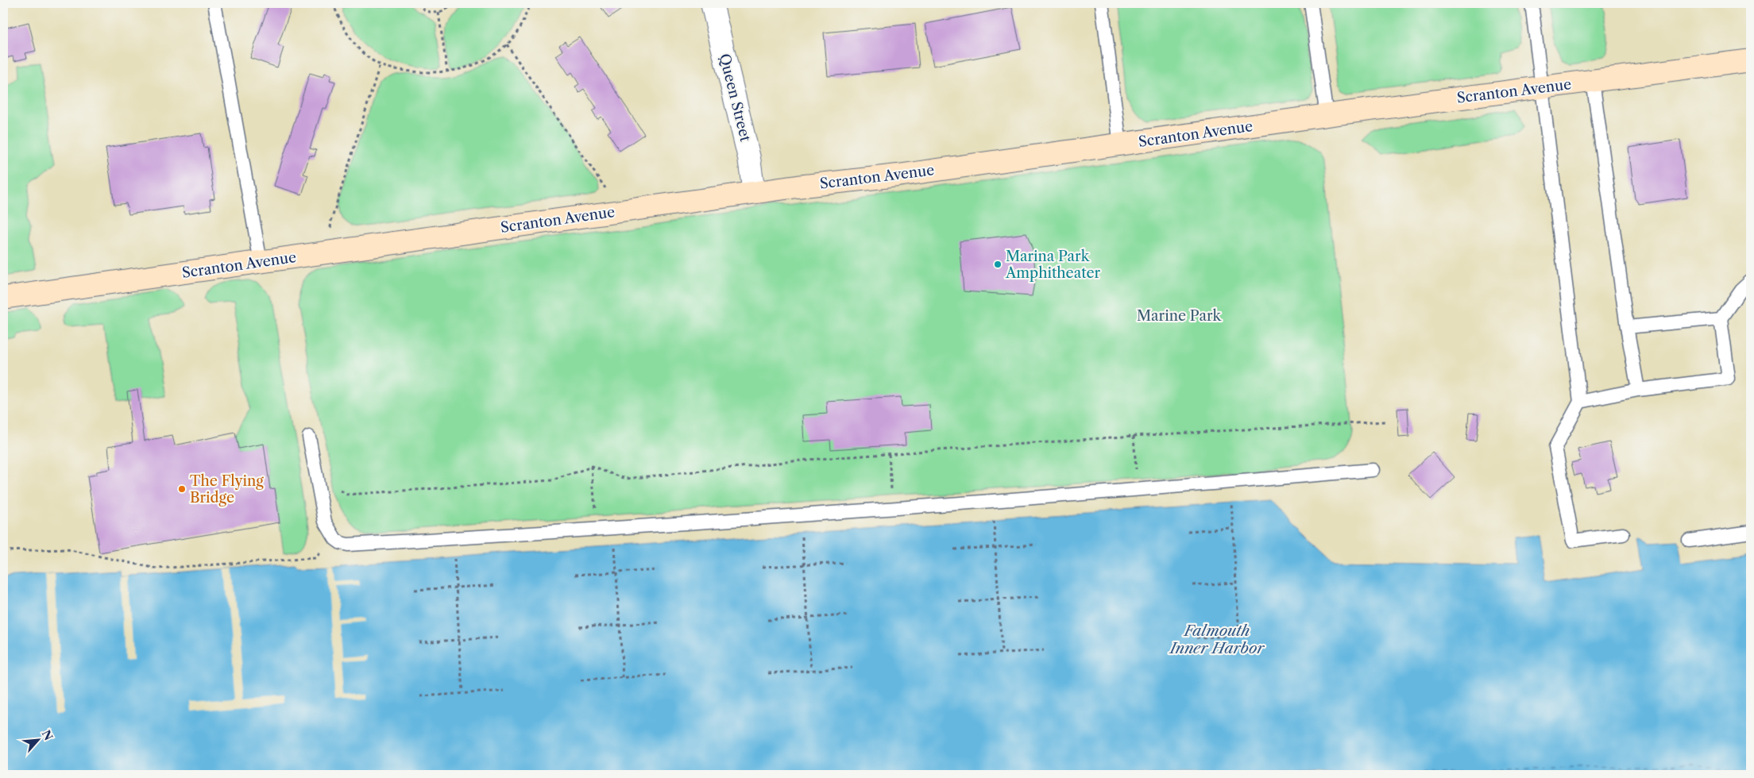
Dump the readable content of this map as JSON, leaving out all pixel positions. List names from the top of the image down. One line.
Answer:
{"streets":{"street":["Scranton Avenue","Queen Street"]},"crossings":[["Scranton Avenue","Queen Street"]],"water":["Falmouth Inner Harbor"],"parks":["Marine Park"],"places":["Marina Park Amphitheater","The Flying Bridge"],"north":"top right"}
